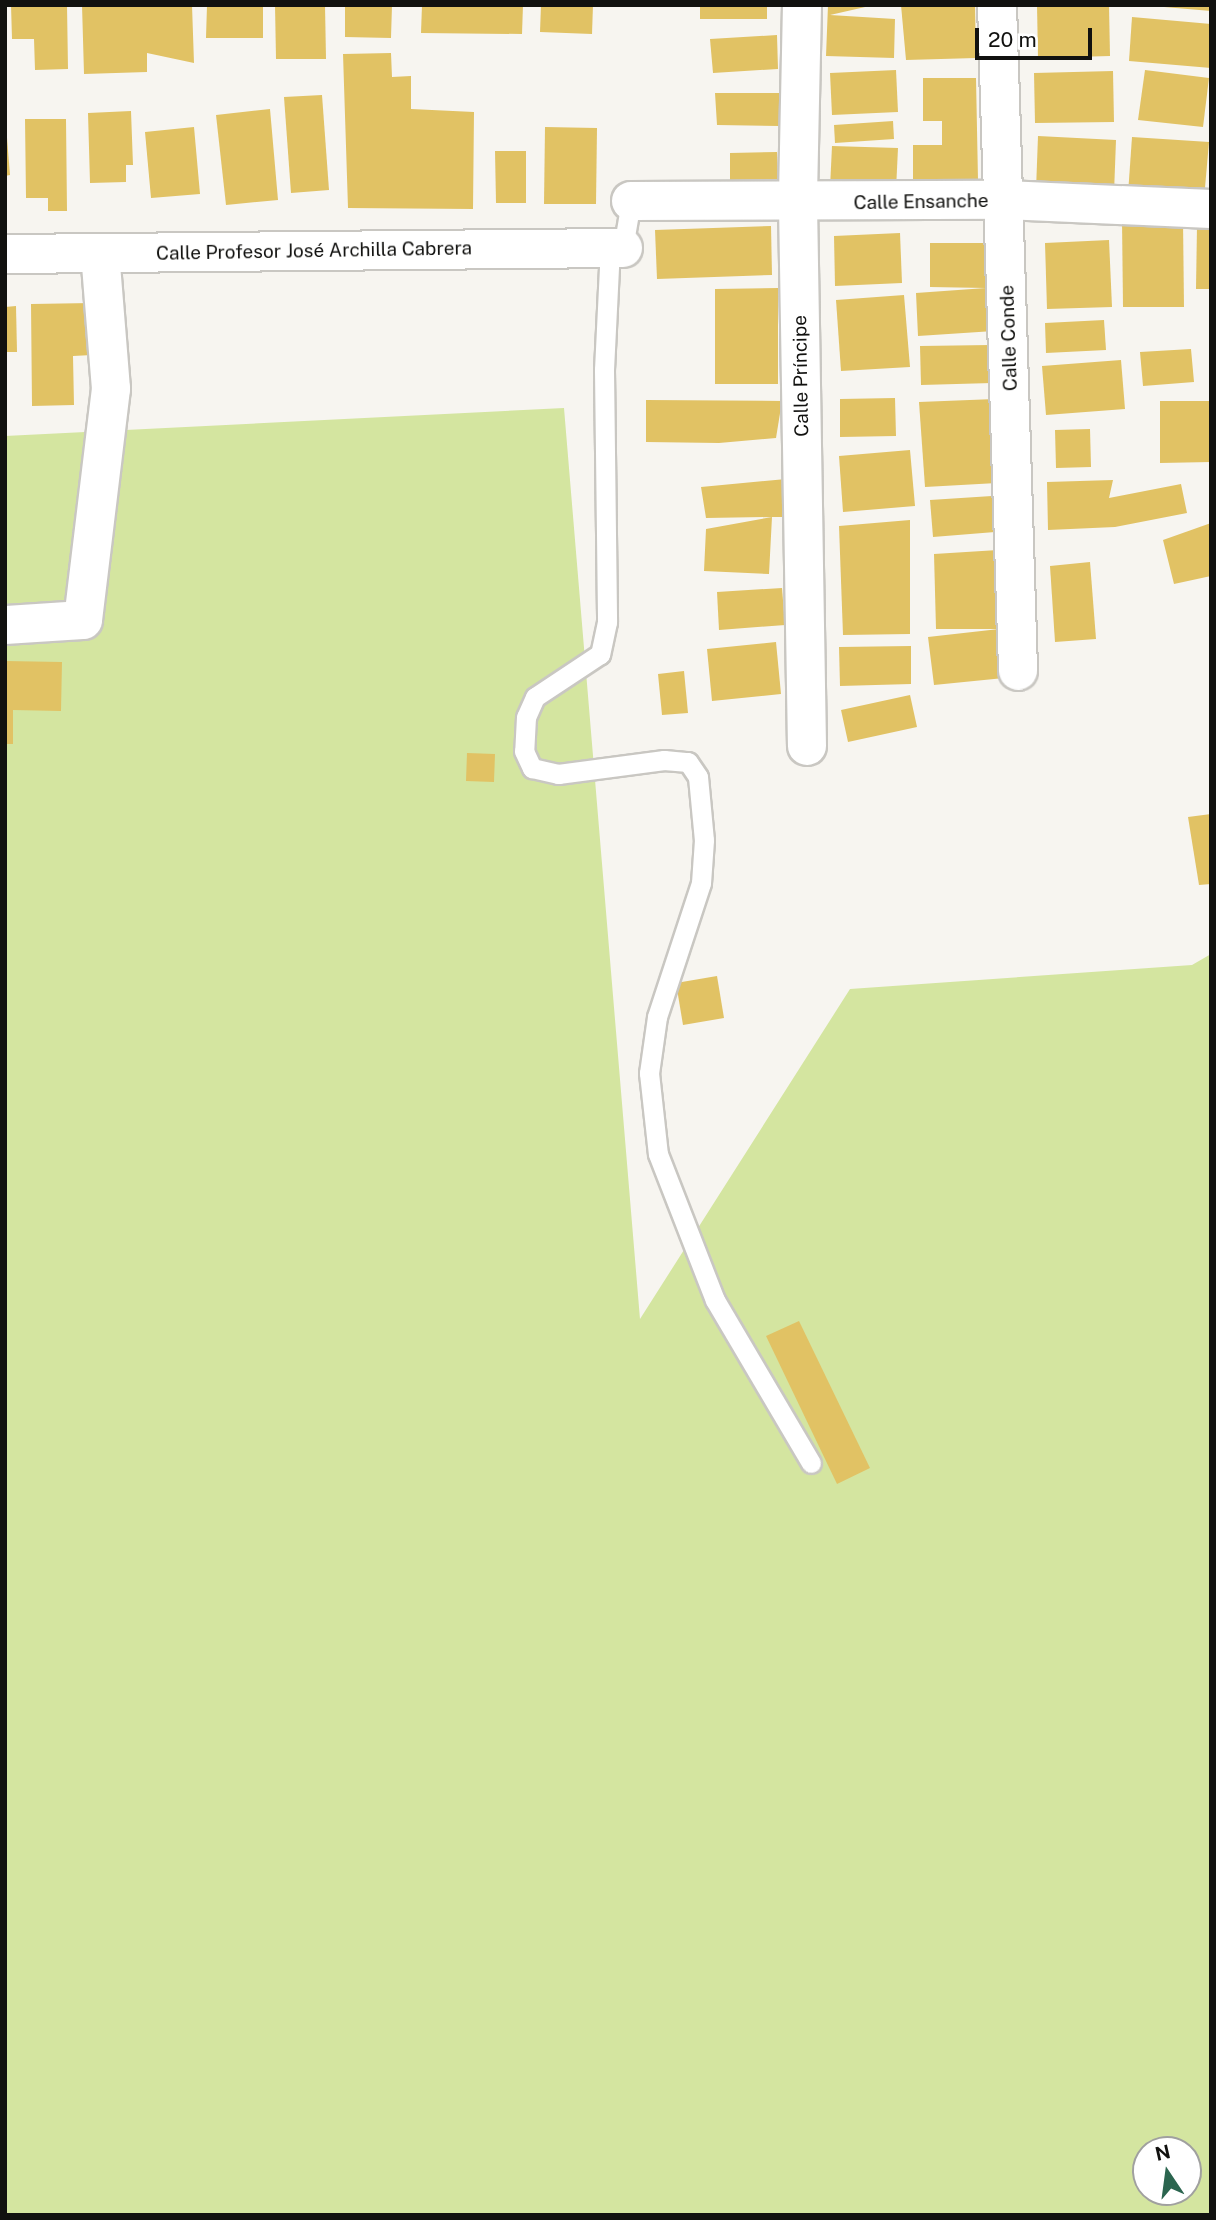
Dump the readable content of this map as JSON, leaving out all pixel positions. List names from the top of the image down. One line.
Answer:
{"streets":{"street":["Calle Ensanche","Calle Profesor José Archilla Cabrera","Calle Conde","Calle Príncipe"]},"crossings":[["Calle Ensanche","Calle Conde"],["Calle Ensanche","Calle Príncipe"]],"scale_bar":"20 m","north":"top"}
